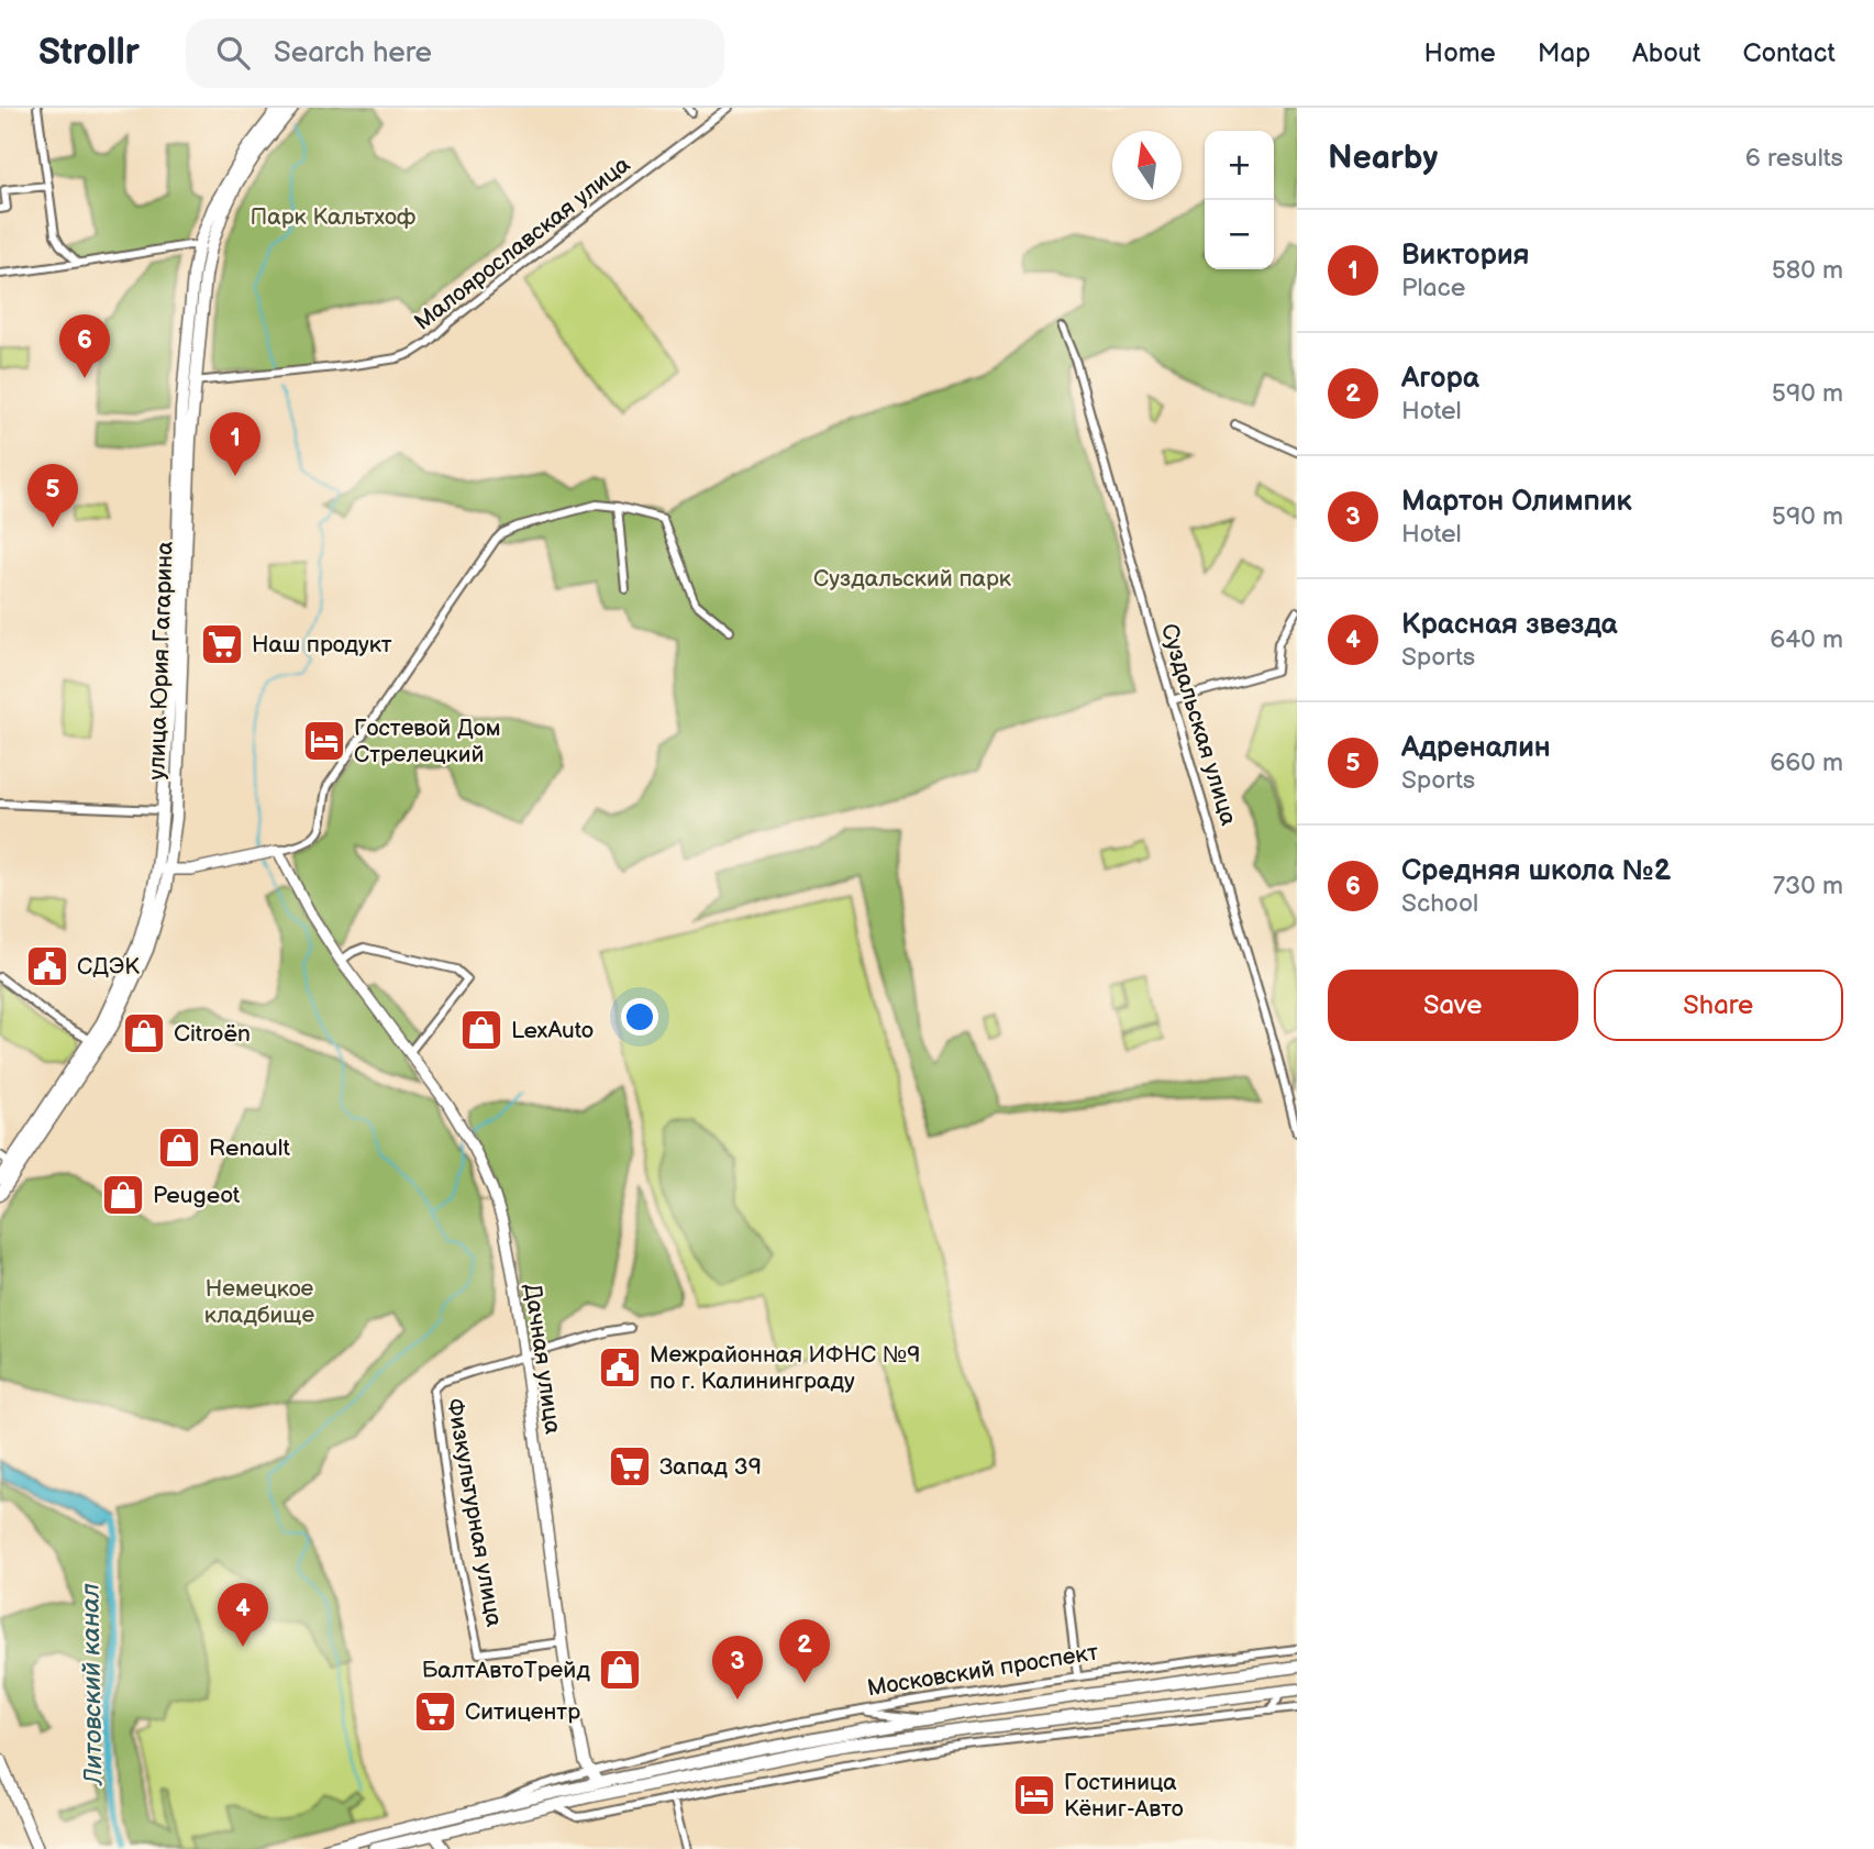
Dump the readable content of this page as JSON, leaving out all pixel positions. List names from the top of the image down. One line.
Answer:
{"streets":{"main road":["улица Юрия Гагарина","Московский проспект"],"street":["Малоярославская улица","Суздальская улица","Дачная улица","Физкультурная улица"]},"crossings":[["Малоярославская улица","улица Юрия Гагарина"],["Дачная улица","Физкультурная улица"],["Дачная улица","Московский проспект"]],"water":["Литовский канал"],"parks":["Парк Кальтхоф","Суздальский парк","Немецкое кладбище"],"places":{"supermarket":["Наш продукт","Запад 39","Ситицентр"],"hotel":["Гостевой Дом Стрелецкий","Гостиница Кёниг-Авто"],"public building":["СДЭК","Межрайонная ИФНС №9 по г. Калининграду"],"shop":["LexAuto","Citroën","Renault","Peugeot","БалтАвтоТрейд"]},"north":"top","page":{"header":"Strollr","search":"Search here","nav":["Home","Map","About","Contact"],"heading":["Nearby","6 results"],"map_buttons":["+","−"],"list":[{"mark":"1","name":"Виктория","note":"Place","value":"580 m"},{"mark":"2","name":"Агора","note":"Hotel","value":"590 m"},{"mark":"3","name":"Мартон Олимпик","note":"Hotel","value":"590 m"},{"mark":"4","name":"Красная звезда","note":"Sports","value":"640 m"},{"mark":"5","name":"Адреналин","note":"Sports","value":"660 m"},{"mark":"6","name":"Средняя школа №2","note":"School","value":"730 m"}],"pins":["6","1","5","4","2","3"],"buttons":["Save","Share"]}}
